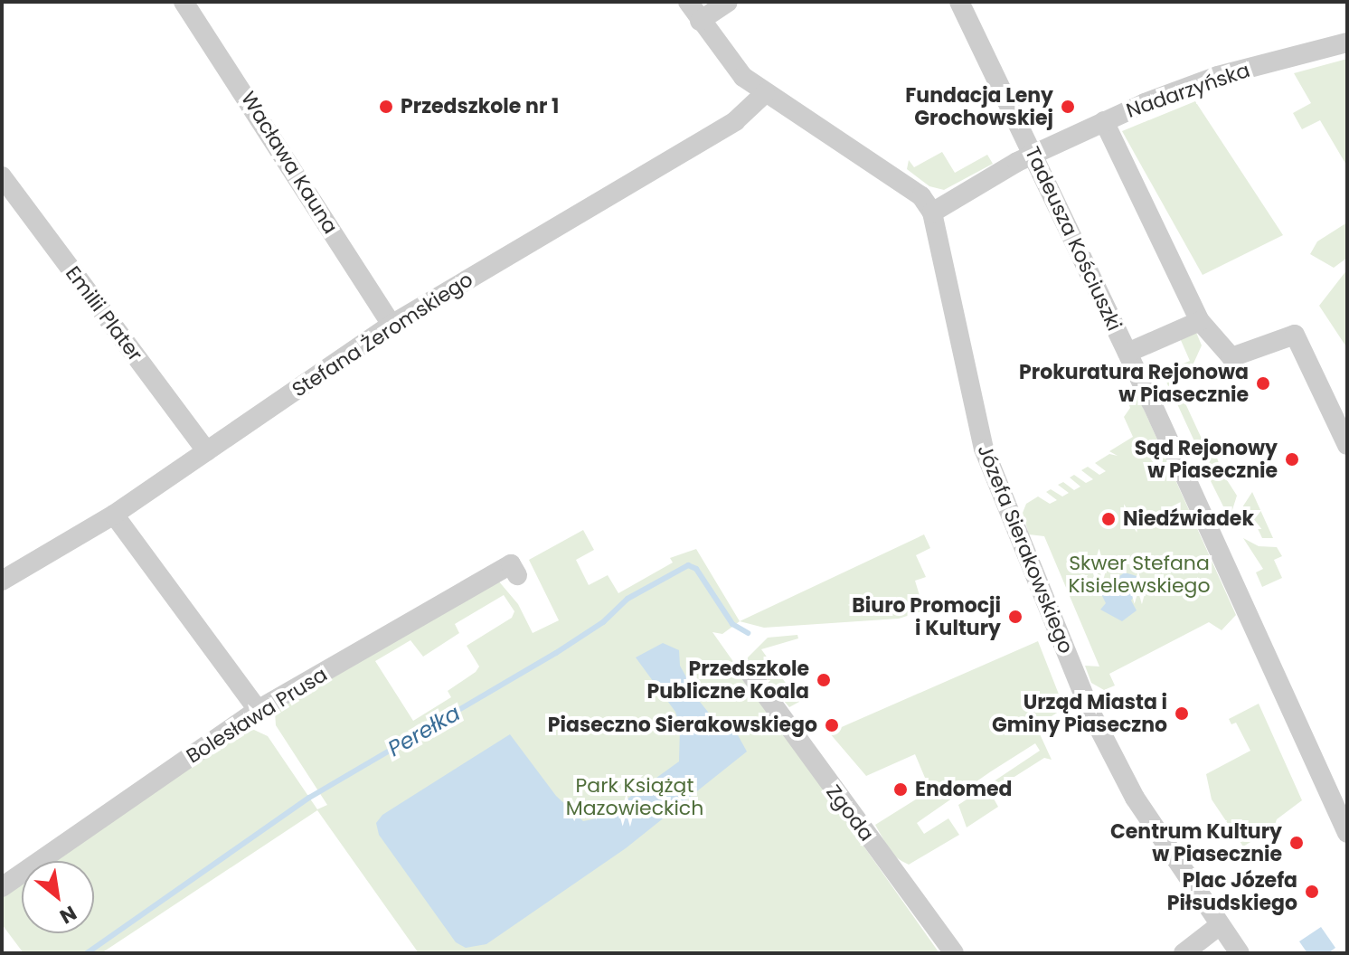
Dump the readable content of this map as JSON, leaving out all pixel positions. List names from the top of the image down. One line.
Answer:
{"streets":{"street":["Nadarzyńska","Wacława Kauna","Tadeusza Kościuszki","Emilii Plater","Stefana Żeromskiego","Józefa Sierakowskiego","Bolesława Prusa","Zgoda"]},"crossings":[["Nadarzyńska","Tadeusza Kościuszki"],["Wacława Kauna","Stefana Żeromskiego"],["Emilii Plater","Stefana Żeromskiego"]],"water":["Perełka"],"parks":["Skwer Stefana Kisielewskiego","Park Książąt Mazowieckich"],"places":["Przedszkole nr 1","Fundacja Leny Grochowskiej","Prokuratura Rejonowa w Piasecznie","Sąd Rejonowy w Piasecznie","Niedźwiadek","Biuro Promocji i Kultury","Przedszkole Publiczne Koala","Urząd Miasta i Gminy Piaseczno","Piaseczno Sierakowskiego","Endomed","Centrum Kultury w Piasecznie","Plac Józefa Piłsudskiego"],"north":"bottom right"}
